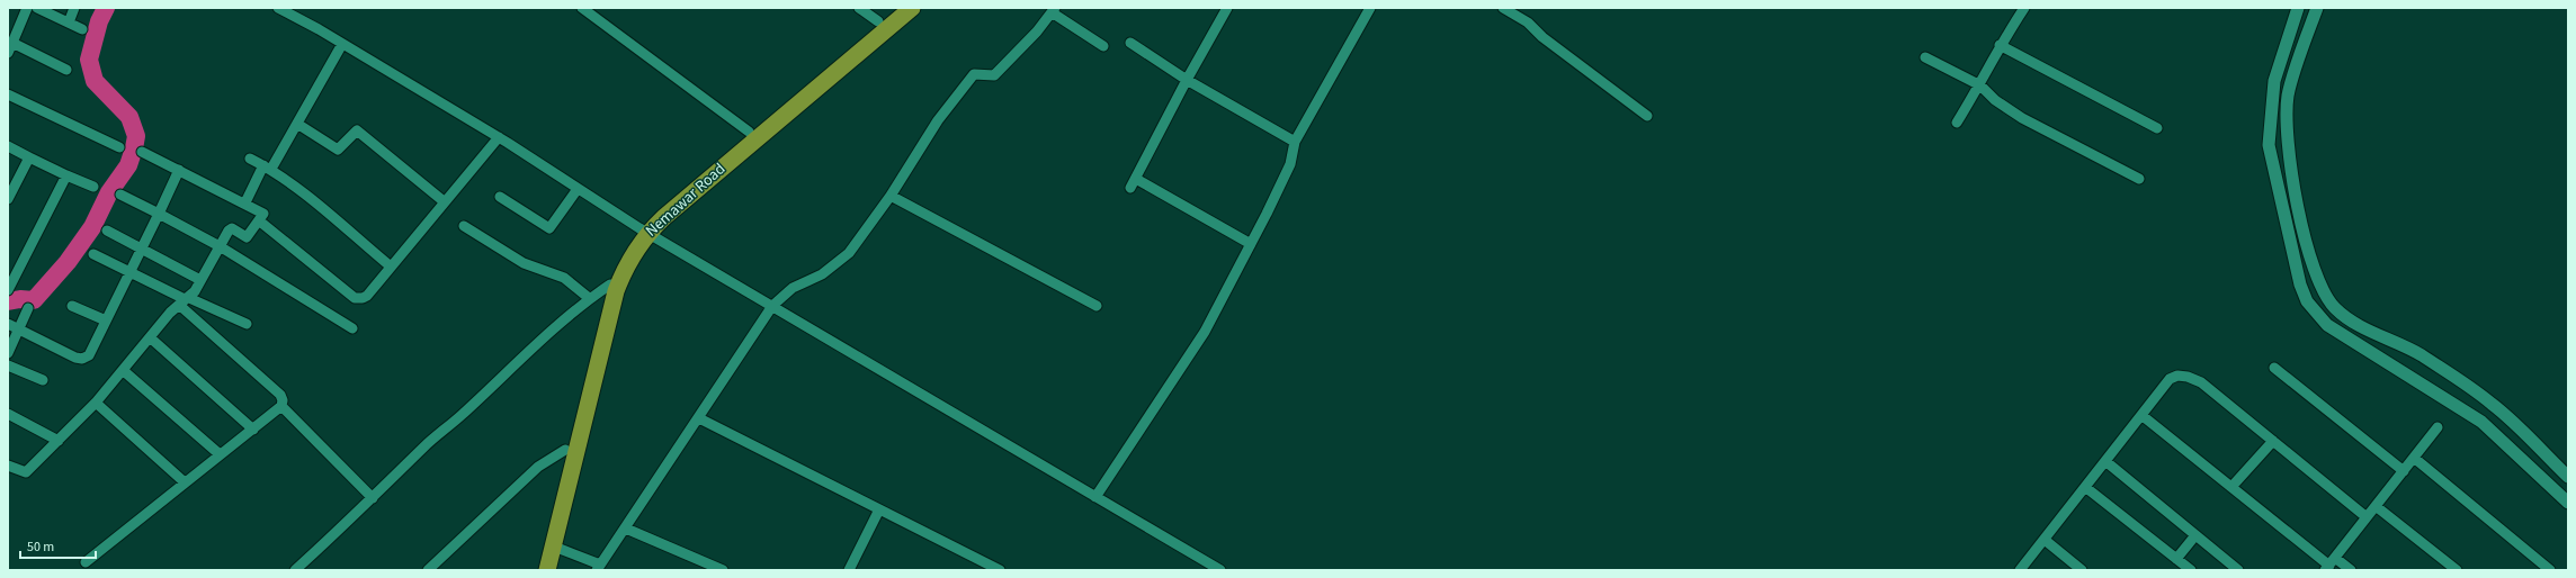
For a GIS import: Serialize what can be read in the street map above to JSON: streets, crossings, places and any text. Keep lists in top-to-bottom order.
{
  "streets": {
    "highway": ["Nemawar Road"]
  },
  "scale_bar": "50 m"
}
